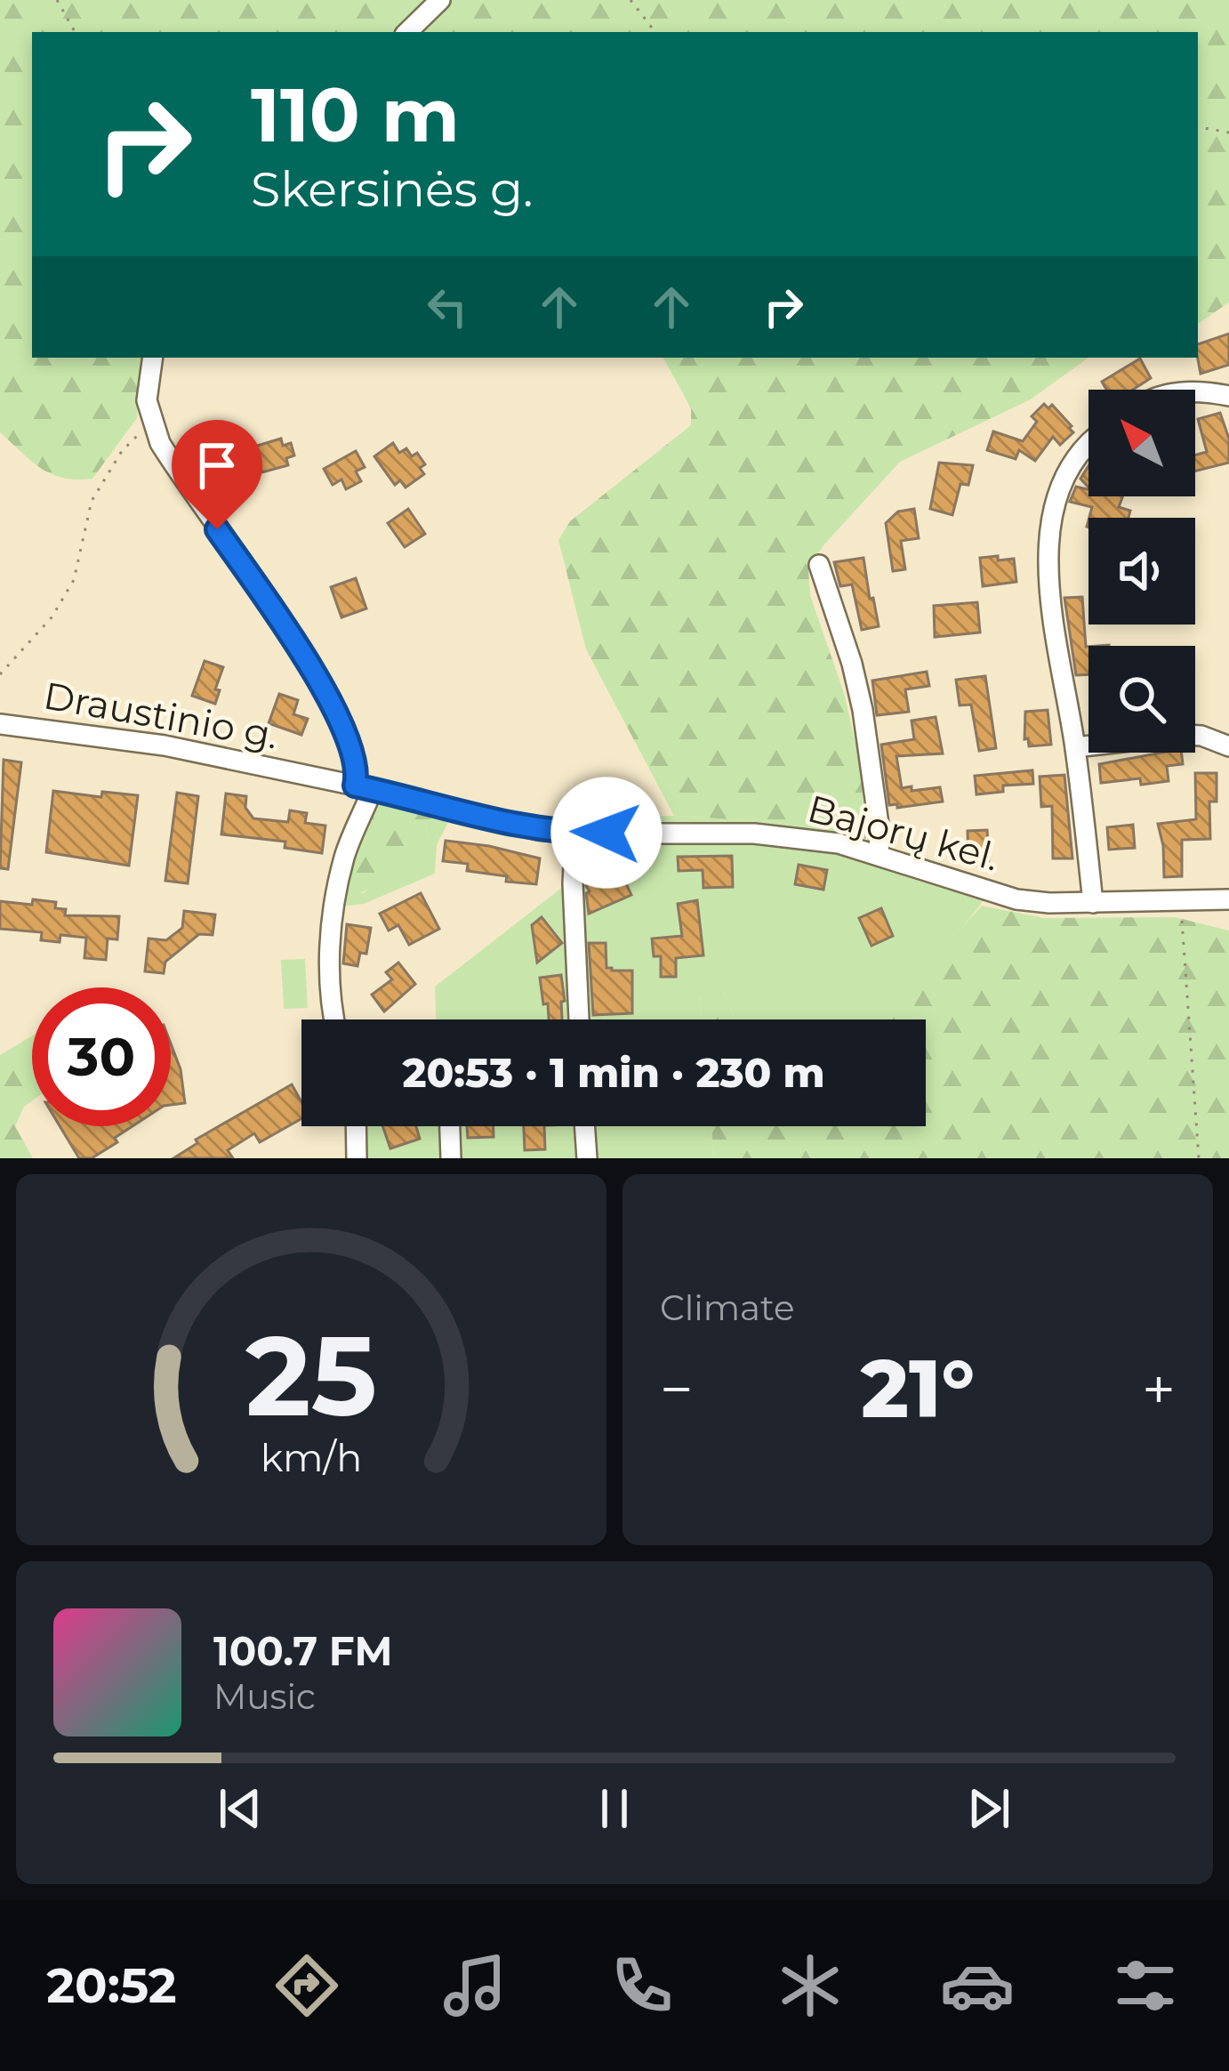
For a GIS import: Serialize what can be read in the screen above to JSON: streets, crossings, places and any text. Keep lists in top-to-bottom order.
{
  "streets": {
    "street": ["Draustinio g.", "Bajorų kel."]
  },
  "crossings": [
    ["Draustinio g.", "Bajorų kel."]
  ],
  "north": "top left",
  "page": {
    "turn": ["110 m", "Skersinės g."],
    "limit": "30",
    "trip": "20:53 · 1 min · 230 m",
    "tile": "Climate",
    "heat": ["−", "21°", "+"],
    "song": ["100.7 FM", "Music"],
    "tabs": "20:52",
    "gauge": ["25", "km/h"]
  }
}
